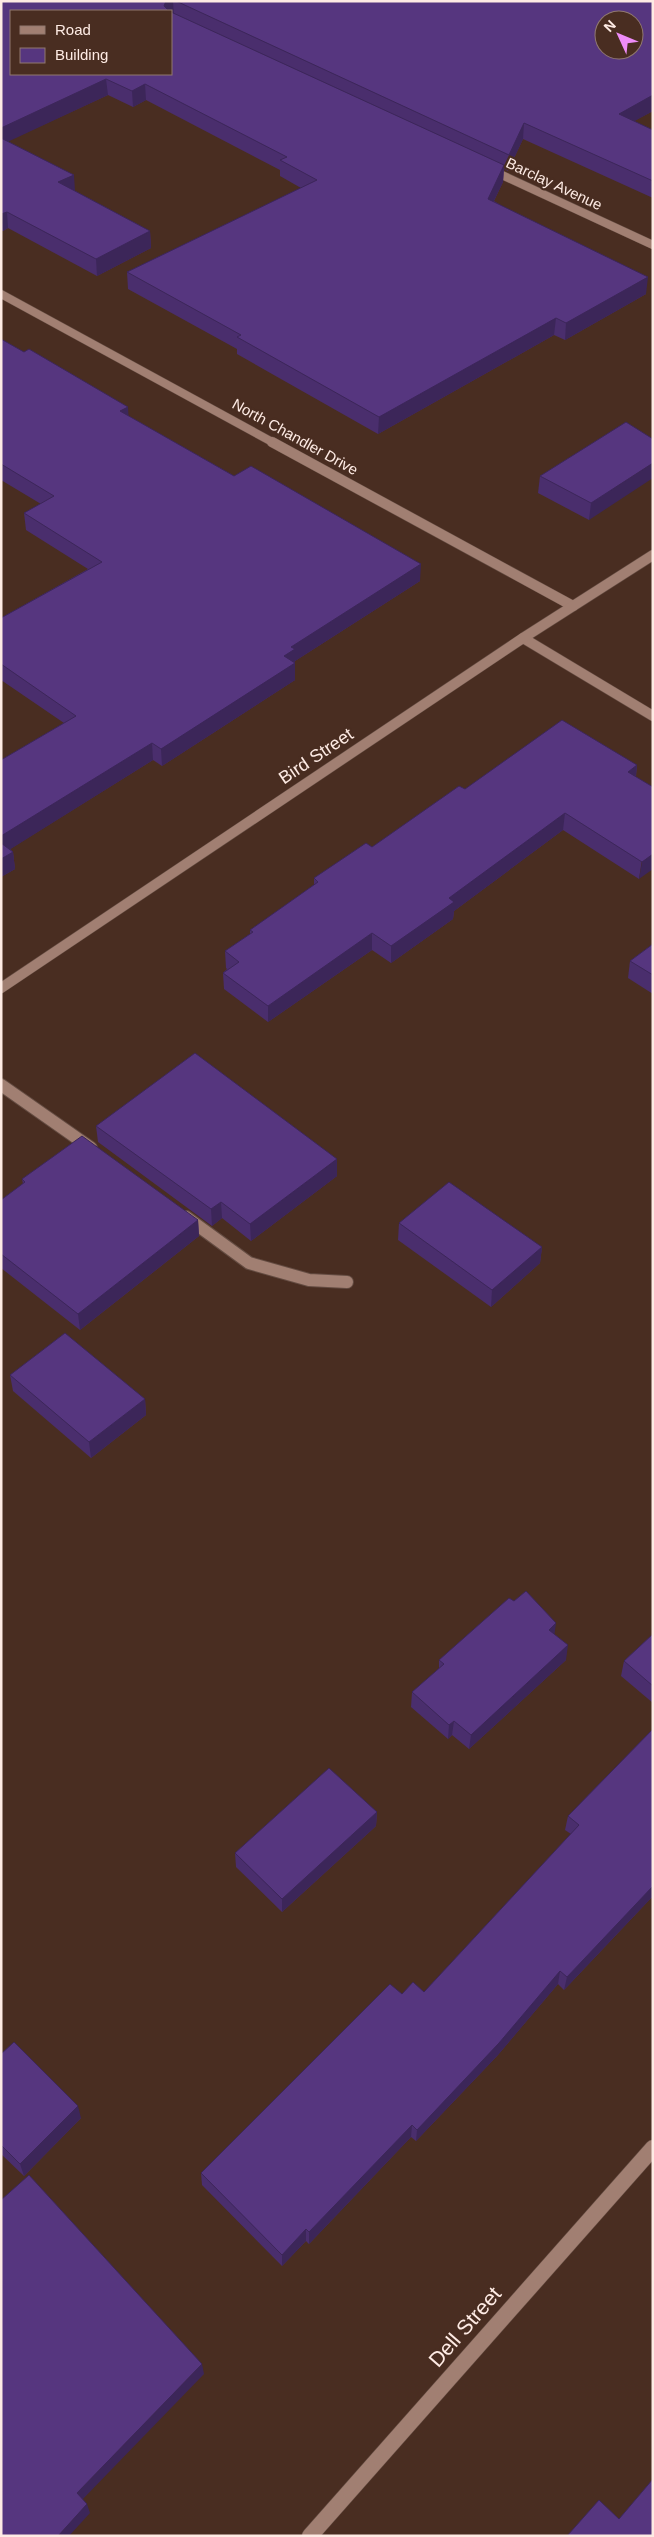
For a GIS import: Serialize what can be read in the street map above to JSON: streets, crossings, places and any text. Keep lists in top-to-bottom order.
{
  "streets": {
    "street": [
      "Barclay Avenue",
      "North Chandler Drive",
      "Bird Street",
      "Dell Street"
    ]
  },
  "crossings": [
    ["North Chandler Drive", "Bird Street"]
  ],
  "legend": ["Road", "Building"],
  "north": "top left"
}
